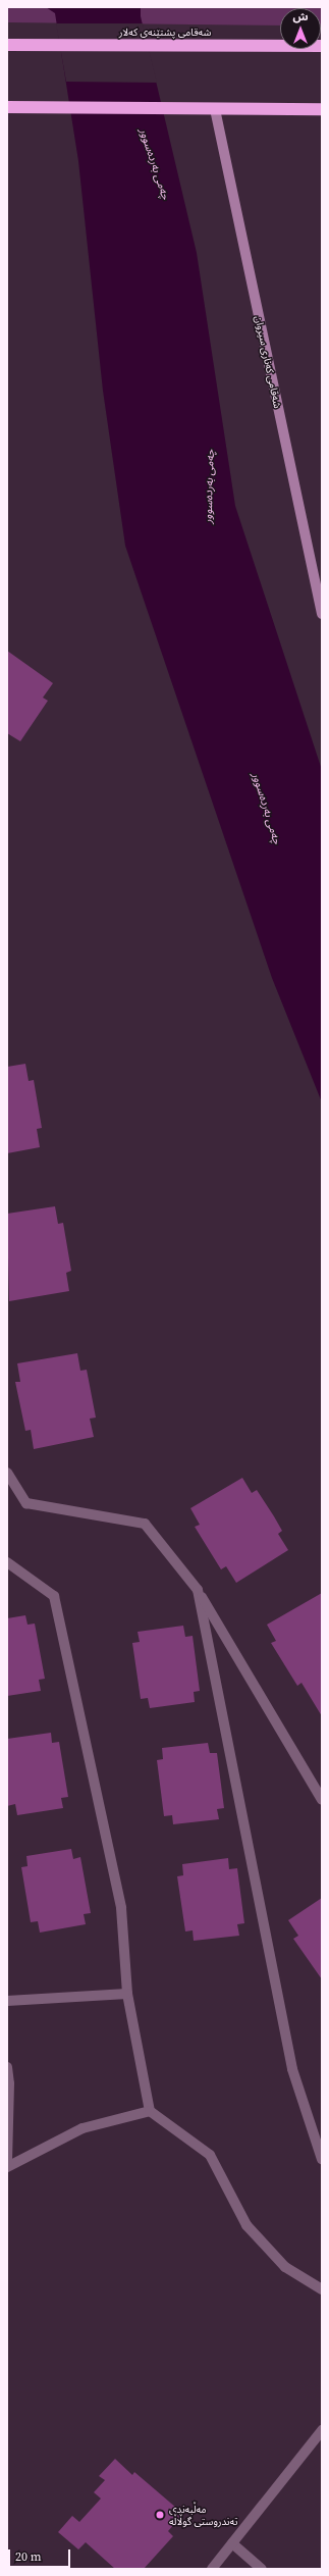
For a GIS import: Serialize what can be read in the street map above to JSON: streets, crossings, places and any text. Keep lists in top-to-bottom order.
{
  "streets": {
    "highway": ["شەقامی پشتێنەی کەلار"],
    "street": ["شەقامی کەناری سیروان"]
  },
  "water": ["چەمی بەردەسوور"],
  "places": ["مەڵبەندی تەندروستی گوڵاڵە"],
  "scale_bar": "20 m",
  "north": "top"
}
